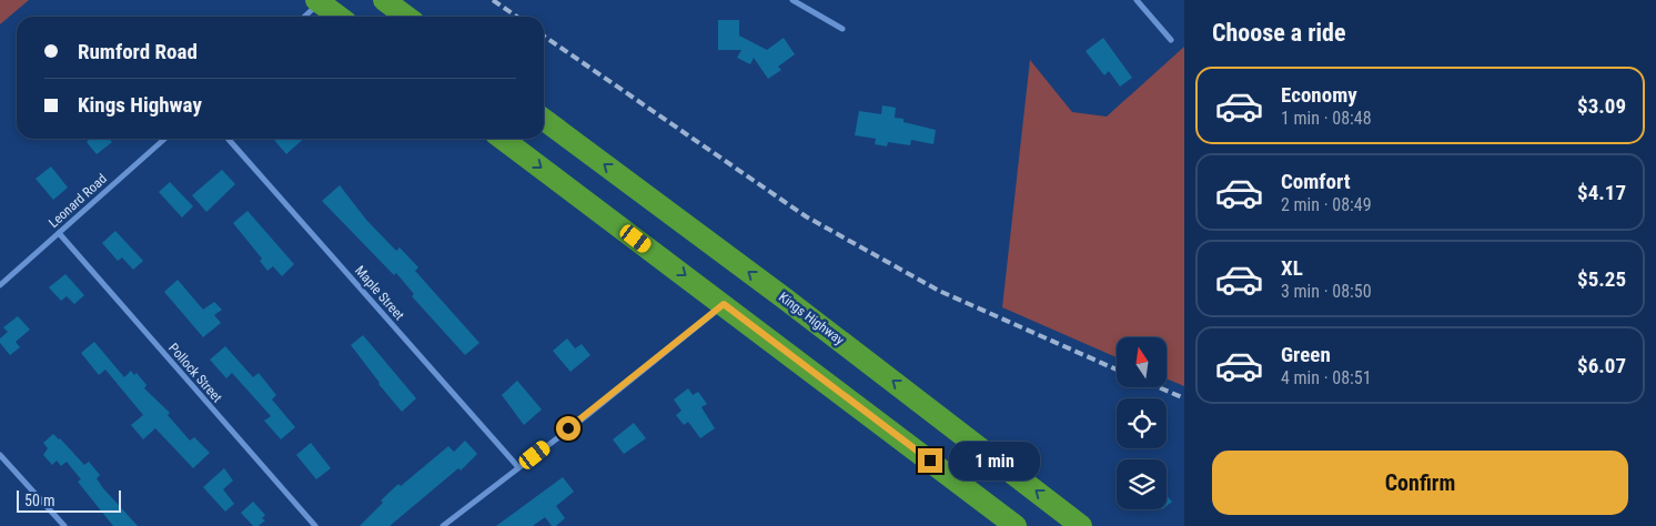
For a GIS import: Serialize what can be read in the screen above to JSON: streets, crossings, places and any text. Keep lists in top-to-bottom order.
{
  "streets": {
    "highway": ["Kings Highway"],
    "street": ["Leonard Road", "Maple Street", "Pollock Street"]
  },
  "crossings": [
    ["Leonard Road", "Pollock Street"]
  ],
  "scale_bar": "50 m",
  "north": "top",
  "page": {
    "heading": "Choose a ride",
    "banner": ["Rumford Road", "Kings Highway"],
    "list": [
      {
        "name": "Economy",
        "note": "1 min · 08:48",
        "value": "$3.09"
      },
      {
        "name": "Comfort",
        "note": "2 min · 08:49",
        "value": "$4.17"
      },
      {
        "name": "XL",
        "note": "3 min · 08:50",
        "value": "$5.25"
      },
      {
        "name": "Green",
        "note": "4 min · 08:51",
        "value": "$6.07"
      }
    ],
    "buttons": "Confirm",
    "bubble": "1 min",
    "scale": "50 m"
  }
}
